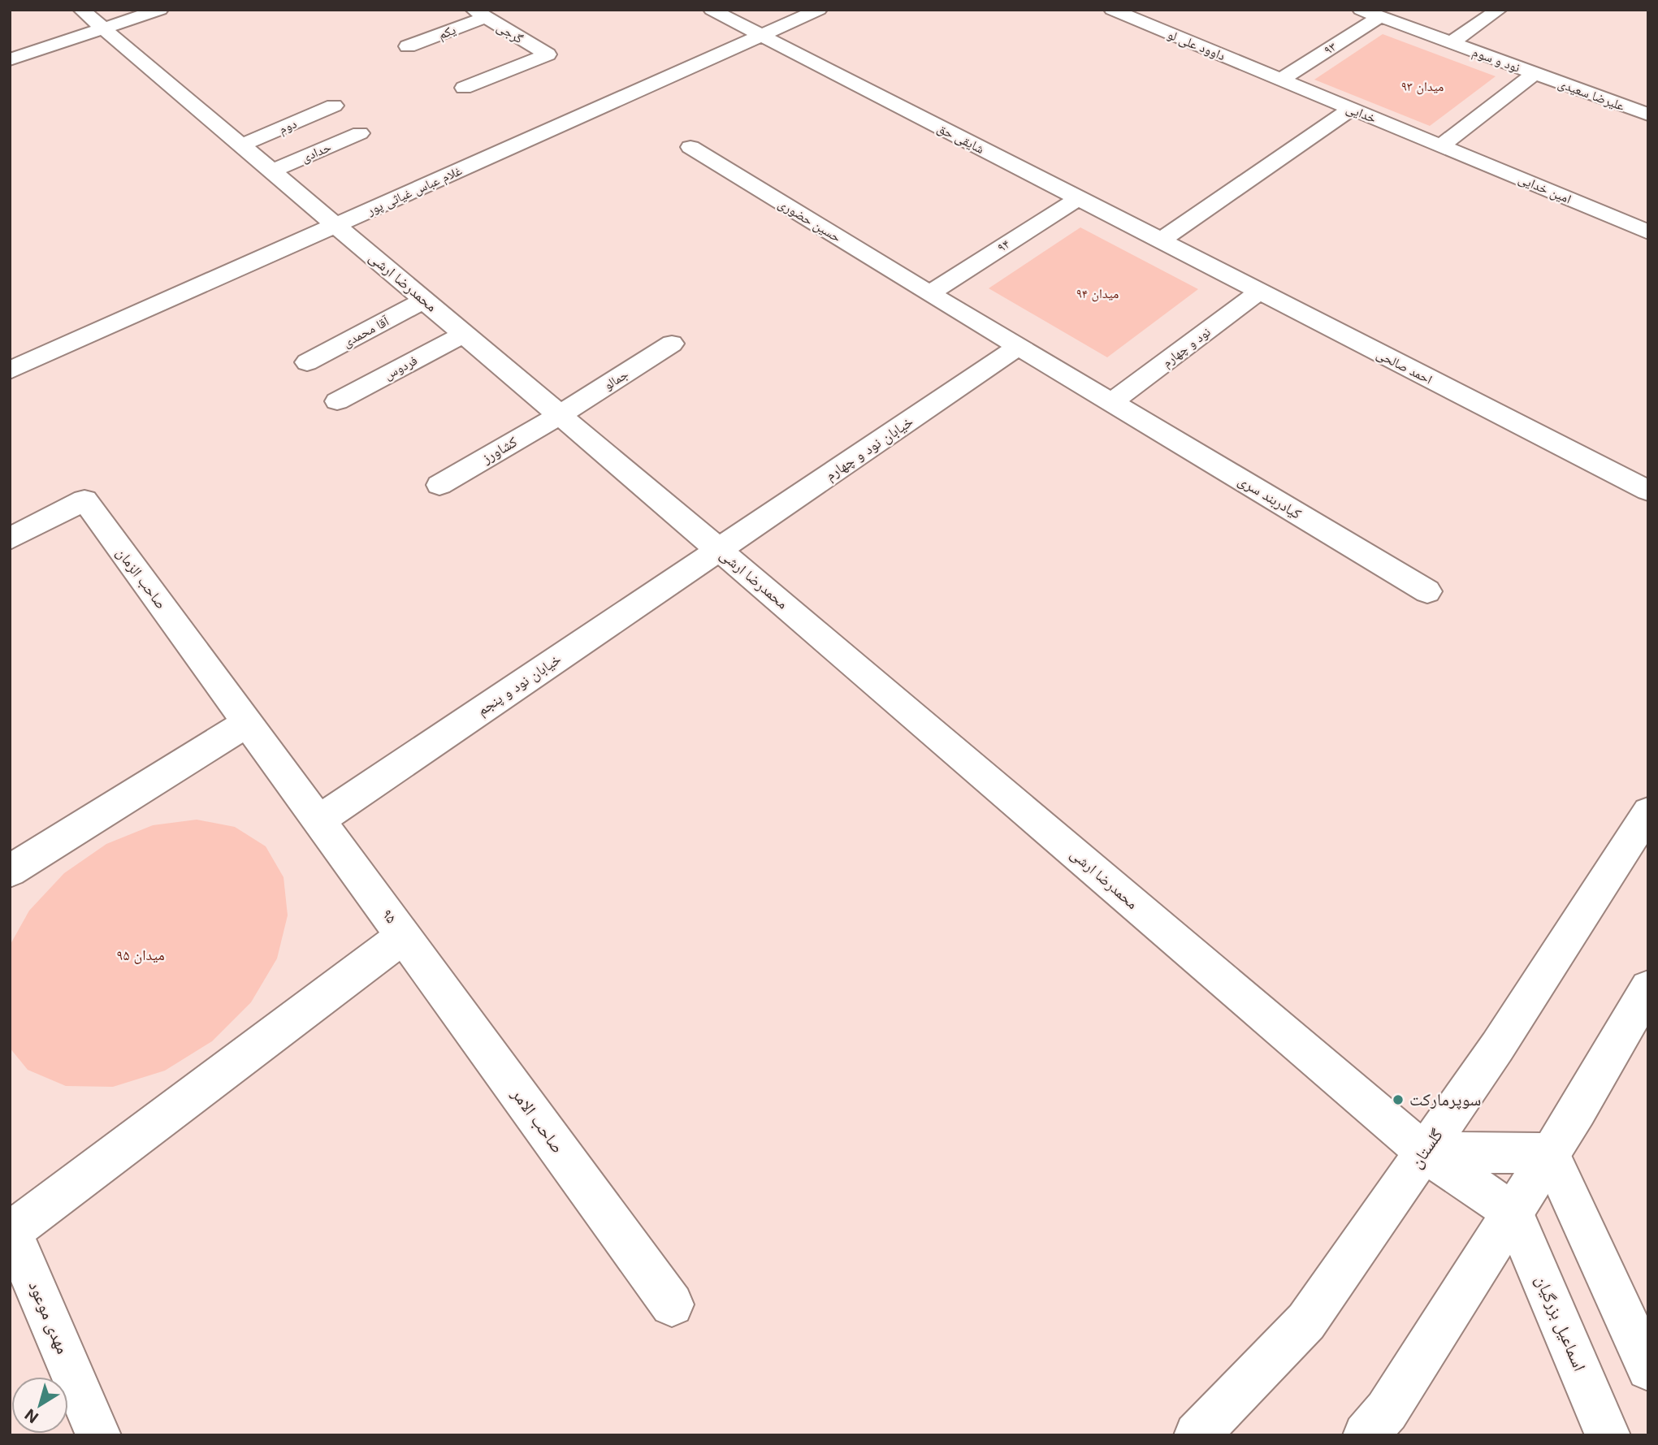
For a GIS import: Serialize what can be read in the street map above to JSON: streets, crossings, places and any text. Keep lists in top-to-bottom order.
{
  "streets": {
    "street": [
      "یکم",
      "گرجی",
      "داوود علی لو",
      "۹۳",
      "نود و سوم",
      "علیرضا سعیدی",
      "خدایی",
      "دوم",
      "شایقی حق",
      "حدادی",
      "امین خدایی",
      "غلام عباس غیاثی ‌پور",
      "حسین حضوری",
      "۹۴",
      "محمدرضا ارشی",
      "آقا محمدی",
      "نود و چهارم",
      "احمد صالحی",
      "فردوس",
      "جمالو",
      "خیابان نود و چهارم",
      "کشاورز",
      "کیادربند سری",
      "صاحب الزمان",
      "خیابان نود و پنجم",
      "۹۵",
      "صاحب الامر",
      "گلستان",
      "مهدی موعود",
      "اسماعیل بزرگیان"
    ]
  },
  "crossings": [
    ["یکم", "گرجی"],
    ["داوود علی لو", "۹۳"],
    ["داوود علی لو", "خدایی"],
    ["۹۳", "نود و سوم"],
    ["۹۳", "خدایی"],
    ["نود و سوم", "علیرضا سعیدی"],
    ["نود و سوم", "خدایی"],
    ["نود و سوم", "امین خدایی"],
    ["خدایی", "امین خدایی"],
    ["دوم", "محمدرضا ارشی"],
    ["شایقی حق", "غلام عباس غیاثی ‌پور"],
    ["شایقی حق", "۹۴"],
    ["شایقی حق", "احمد صالحی"],
    ["حدادی", "محمدرضا ارشی"],
    ["غلام عباس غیاثی ‌پور", "محمدرضا ارشی"],
    ["حسین حضوری", "۹۴"],
    ["حسین حضوری", "خیابان نود و چهارم"],
    ["حسین حضوری", "کیادربند سری"],
    ["محمدرضا ارشی", "آقا محمدی"],
    ["محمدرضا ارشی", "فردوس"],
    ["محمدرضا ارشی", "جمالو"],
    ["محمدرضا ارشی", "خیابان نود و چهارم"],
    ["محمدرضا ارشی", "کشاورز"],
    ["محمدرضا ارشی", "خیابان نود و پنجم"],
    ["محمدرضا ارشی", "گلستان"],
    ["محمدرضا ارشی", "اسماعیل بزرگیان"],
    ["نود و چهارم", "احمد صالحی"],
    ["نود و چهارم", "کیادربند سری"],
    ["جمالو", "کشاورز"],
    ["خیابان نود و چهارم", "کیادربند سری"],
    ["خیابان نود و چهارم", "خیابان نود و پنجم"],
    ["صاحب الزمان", "۹۵"],
    ["خیابان نود و پنجم", "۹۵"],
    ["۹۵", "صاحب الامر"],
    ["۹۵", "مهدی موعود"]
  ],
  "parks": ["میدان ۹۳", "میدان ۹۴", "میدان ۹۵"],
  "places": ["سوپرمارکت"],
  "north": "bottom left"
}
